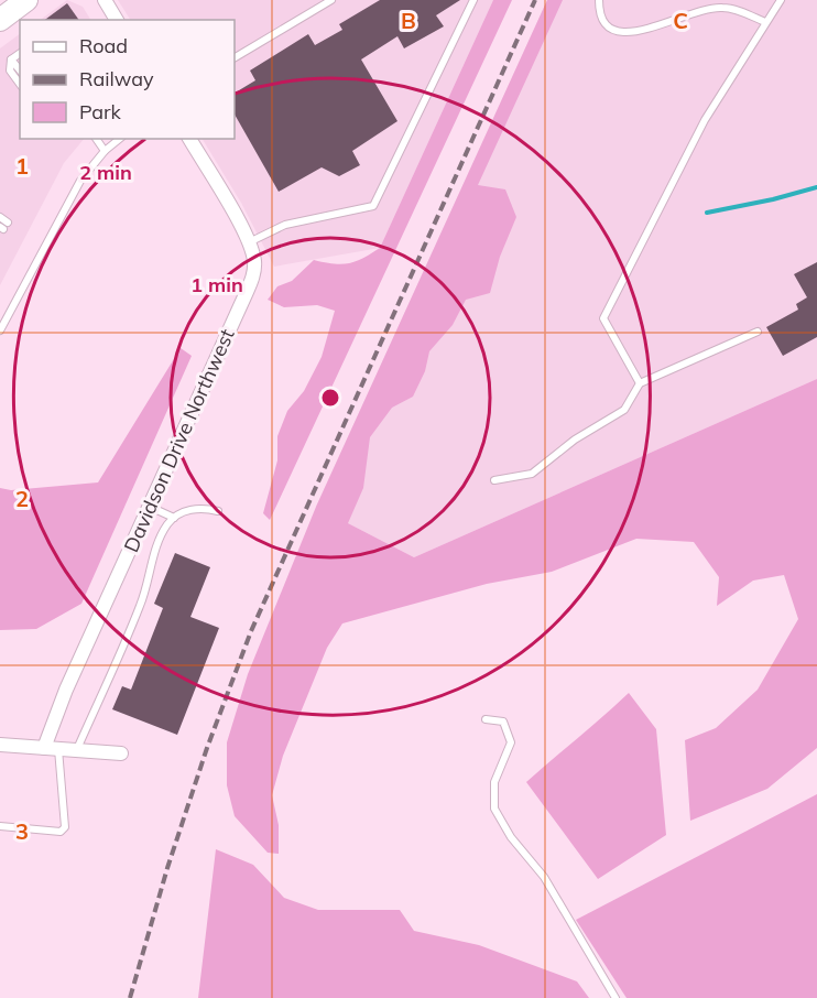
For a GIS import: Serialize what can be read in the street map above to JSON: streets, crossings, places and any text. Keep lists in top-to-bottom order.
{
  "streets": {
    "street": ["Davidson Drive Northwest"]
  },
  "legend": ["Road", "Railway", "Park"],
  "grid": {
    "columns": ["B", "C"],
    "rows": ["1", "2", "3"]
  },
  "rings": ["2 min", "1 min"]
}
